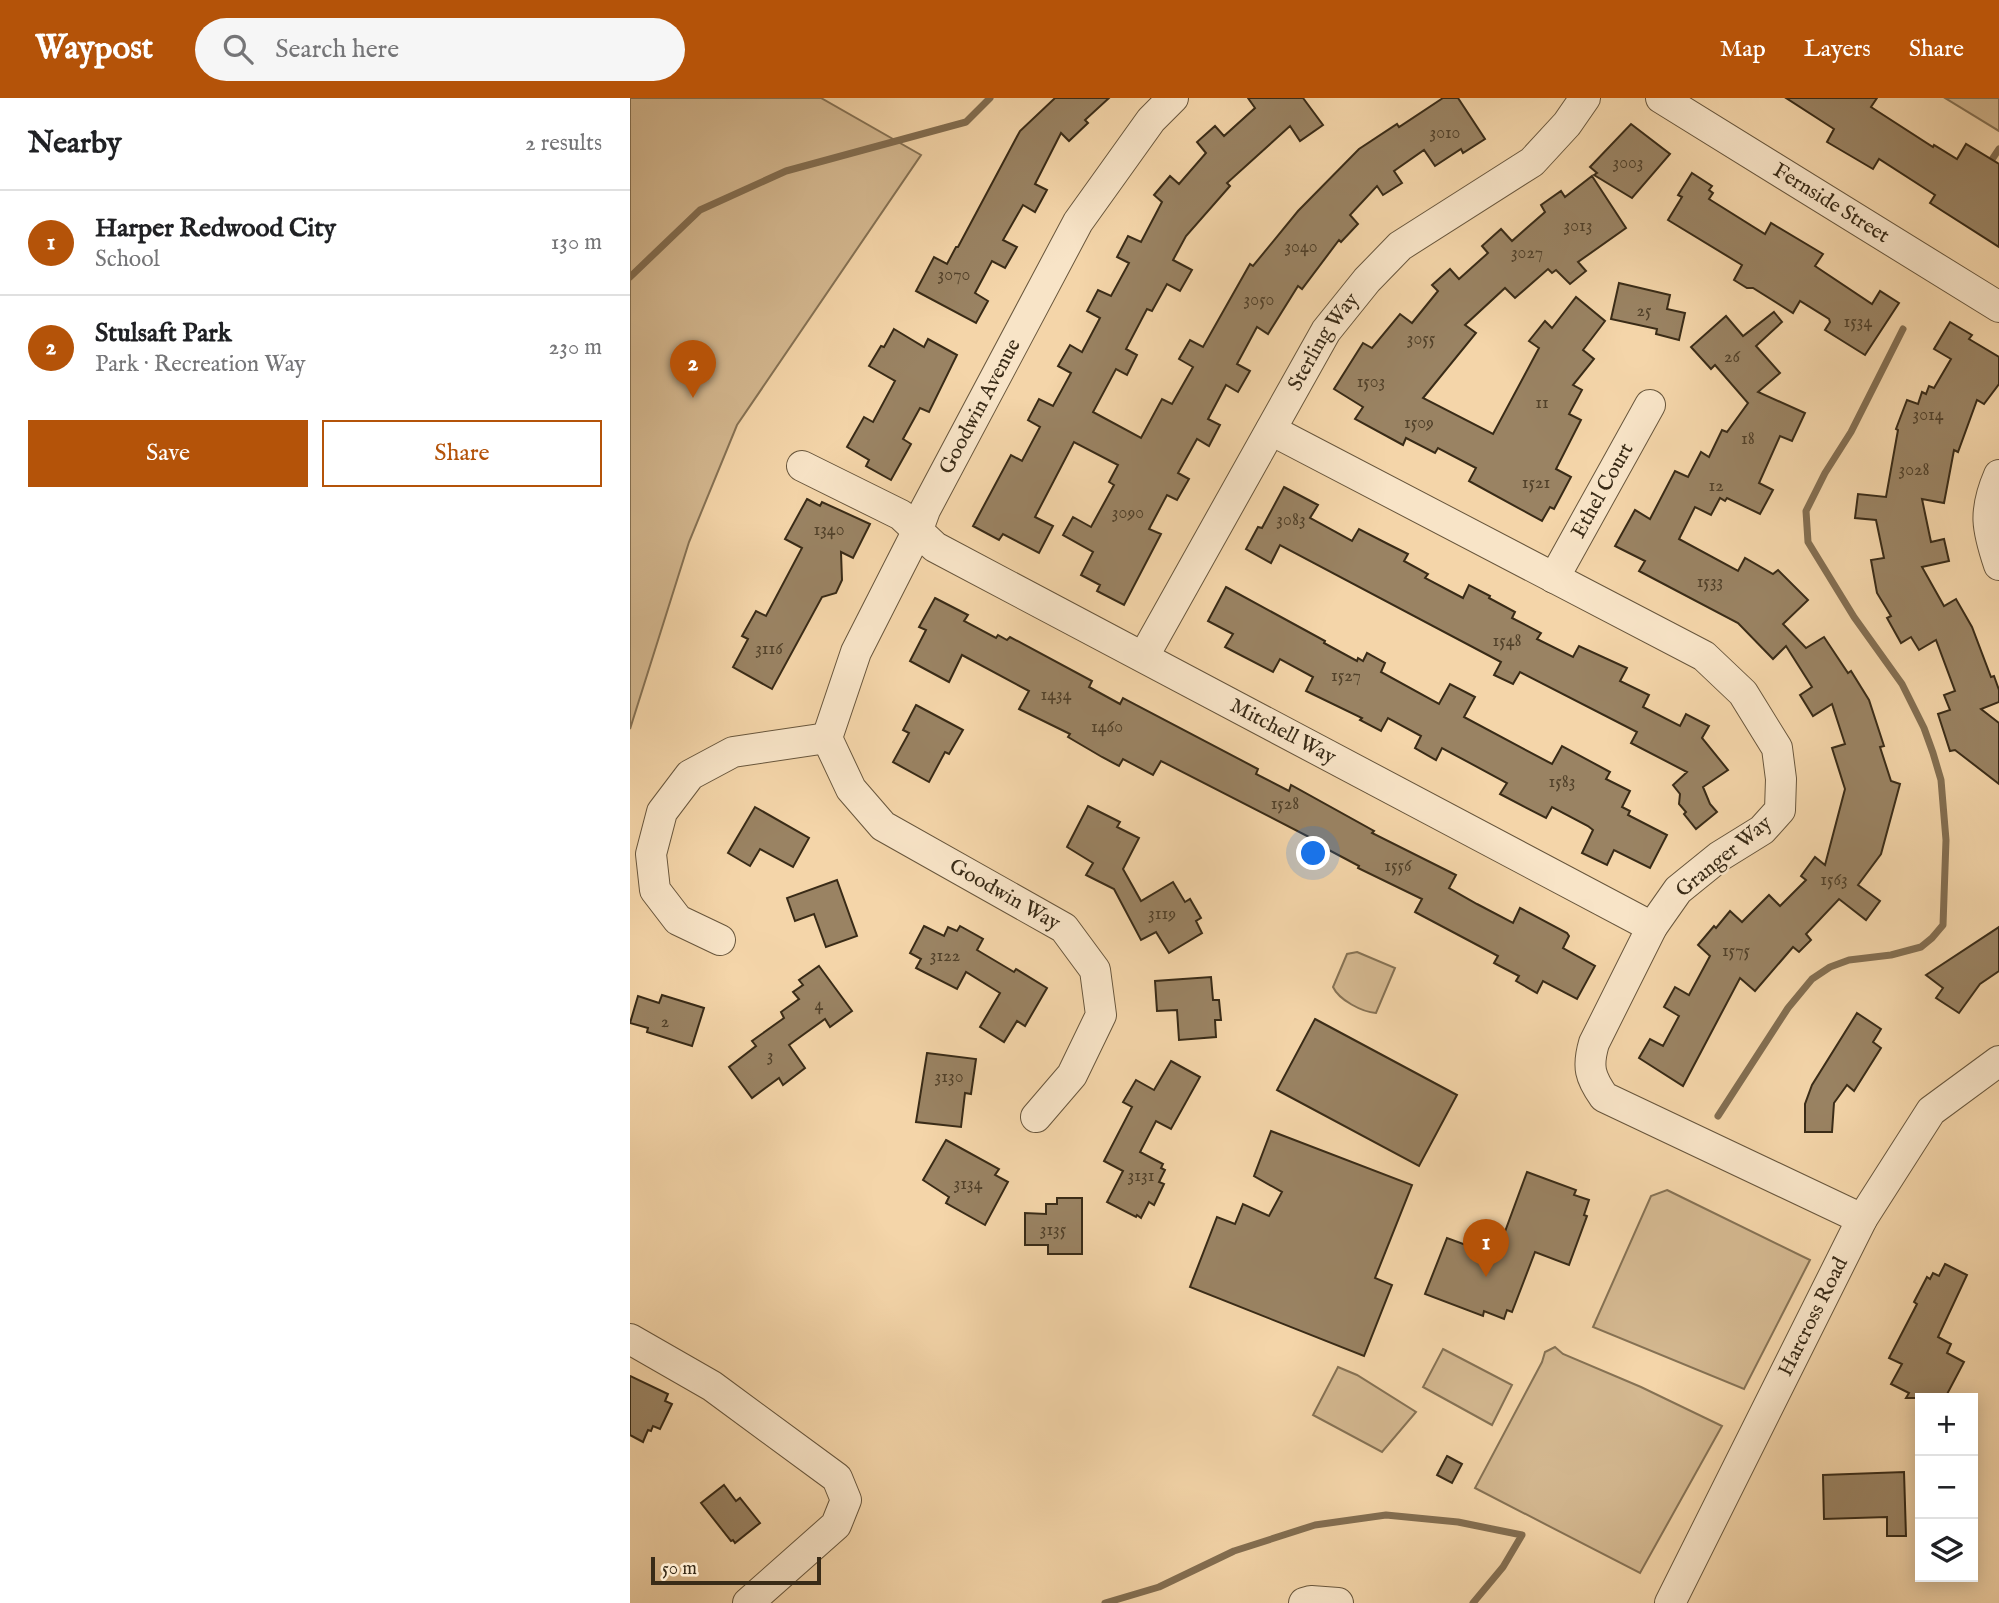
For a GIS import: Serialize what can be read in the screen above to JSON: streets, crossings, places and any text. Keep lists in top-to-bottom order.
{
  "streets": {
    "street": [
      "Fernside Street",
      "Sterling Way",
      "Goodwin Avenue",
      "Ethel Court",
      "Mitchell Way",
      "Granger Way",
      "Goodwin Way",
      "Harcross Road"
    ]
  },
  "crossings": [
    ["Sterling Way", "Mitchell Way"],
    ["Sterling Way", "Granger Way"],
    ["Goodwin Avenue", "Mitchell Way"],
    ["Goodwin Avenue", "Goodwin Way"],
    ["Ethel Court", "Granger Way"],
    ["Mitchell Way", "Granger Way"],
    ["Granger Way", "Harcross Road"]
  ],
  "house_numbers": [
    "3010",
    "3003",
    "3013",
    "3040",
    "3027",
    "3070",
    "3050",
    "25",
    "1534",
    "3055",
    "26",
    "1503",
    "11",
    "3014",
    "1509",
    "18",
    "3028",
    "1521",
    "12",
    "3090",
    "3083",
    "1340",
    "1533",
    "1548",
    "3116",
    "1527",
    "1434",
    "1460",
    "1583",
    "1528",
    "1556",
    "1563",
    "3119",
    "1575",
    "3122",
    "4",
    "2",
    "3",
    "3130",
    "3131",
    "3134",
    "3135"
  ],
  "scale_bar": "50 m",
  "page": {
    "header": "Waypost",
    "search": "Search here",
    "nav": ["Map", "Layers", "Share"],
    "heading": ["Nearby", "2 results"],
    "list": [
      {
        "mark": "1",
        "name": "Harper Redwood City",
        "note": "School",
        "value": "130 m"
      },
      {
        "mark": "2",
        "name": "Stulsaft Park",
        "note": "Park · Recreation Way",
        "value": "230 m"
      }
    ],
    "pins": ["2", "1"],
    "buttons": ["Save", "Share"],
    "map_buttons": ["+", "−"],
    "scale": "50 m"
  }
}
